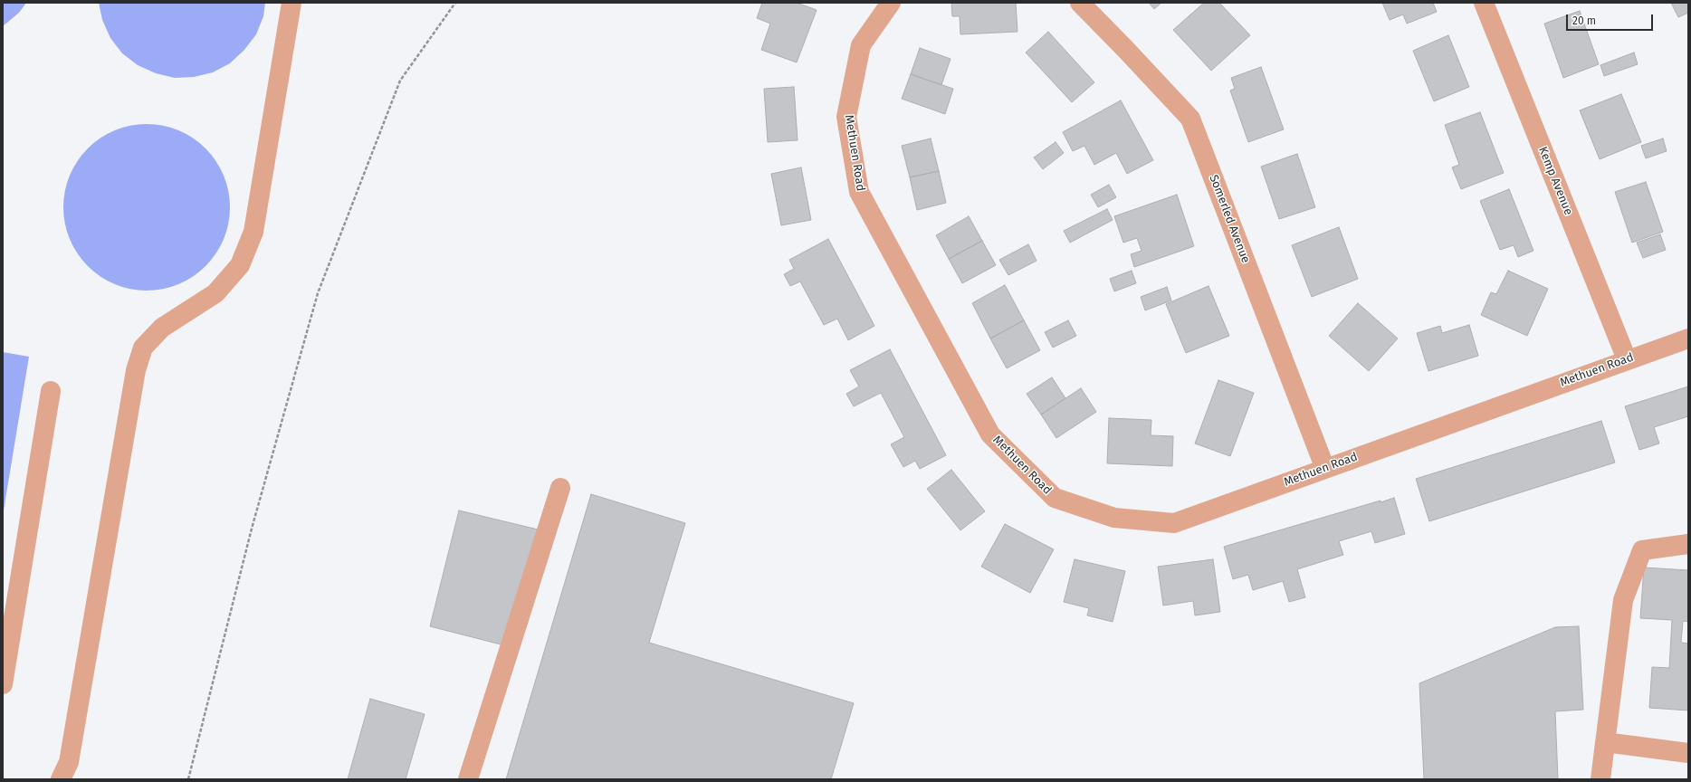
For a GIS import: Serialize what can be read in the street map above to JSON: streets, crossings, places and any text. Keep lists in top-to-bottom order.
{
  "streets": {
    "street": ["Methuen Road", "Kemp Avenue", "Somerled Avenue"]
  },
  "crossings": [
    ["Methuen Road", "Kemp Avenue"],
    ["Methuen Road", "Somerled Avenue"]
  ],
  "scale_bar": "20 m"
}
